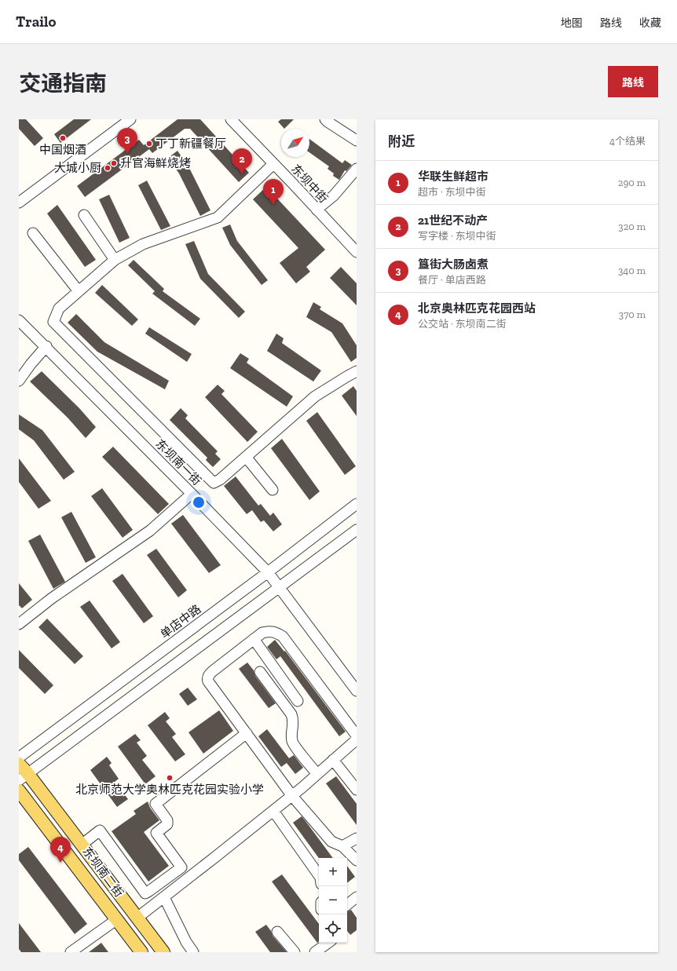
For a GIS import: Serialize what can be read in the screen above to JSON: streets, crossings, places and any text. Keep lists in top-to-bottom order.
{
  "streets": {
    "main road": ["东坝南二街"],
    "street": ["东坝中街", "东坝南一街", "单店中路"]
  },
  "crossings": [
    ["东坝南一街", "单店中路"]
  ],
  "places": [
    "中国烟酒",
    "丁丁新疆餐厅",
    "升官海鲜烧烤",
    "大城小厨",
    "北京师范大学奥林匹克花园实验小学"
  ],
  "north": "top right",
  "page": {
    "header": "Trailo",
    "nav": ["地图", "路线", "收藏"],
    "title": "交通指南",
    "buttons": "路线",
    "heading": ["附近", "4个结果"],
    "pins": [
      "3",
      "2",
      "1",
      "4"
    ],
    "list": [
      {
        "mark": "1",
        "name": "华联生鲜超市",
        "note": "超市 · 东坝中街",
        "value": "290 m"
      },
      {
        "mark": "2",
        "name": "21世纪不动产",
        "note": "写字楼 · 东坝中街",
        "value": "320 m"
      },
      {
        "mark": "3",
        "name": "簋街大肠卤煮",
        "note": "餐厅 · 单店西路",
        "value": "340 m"
      },
      {
        "mark": "4",
        "name": "北京奥林匹克花园西站",
        "note": "公交站 · 东坝南二街",
        "value": "370 m"
      }
    ],
    "map_buttons": ["+", "−"]
  }
}
